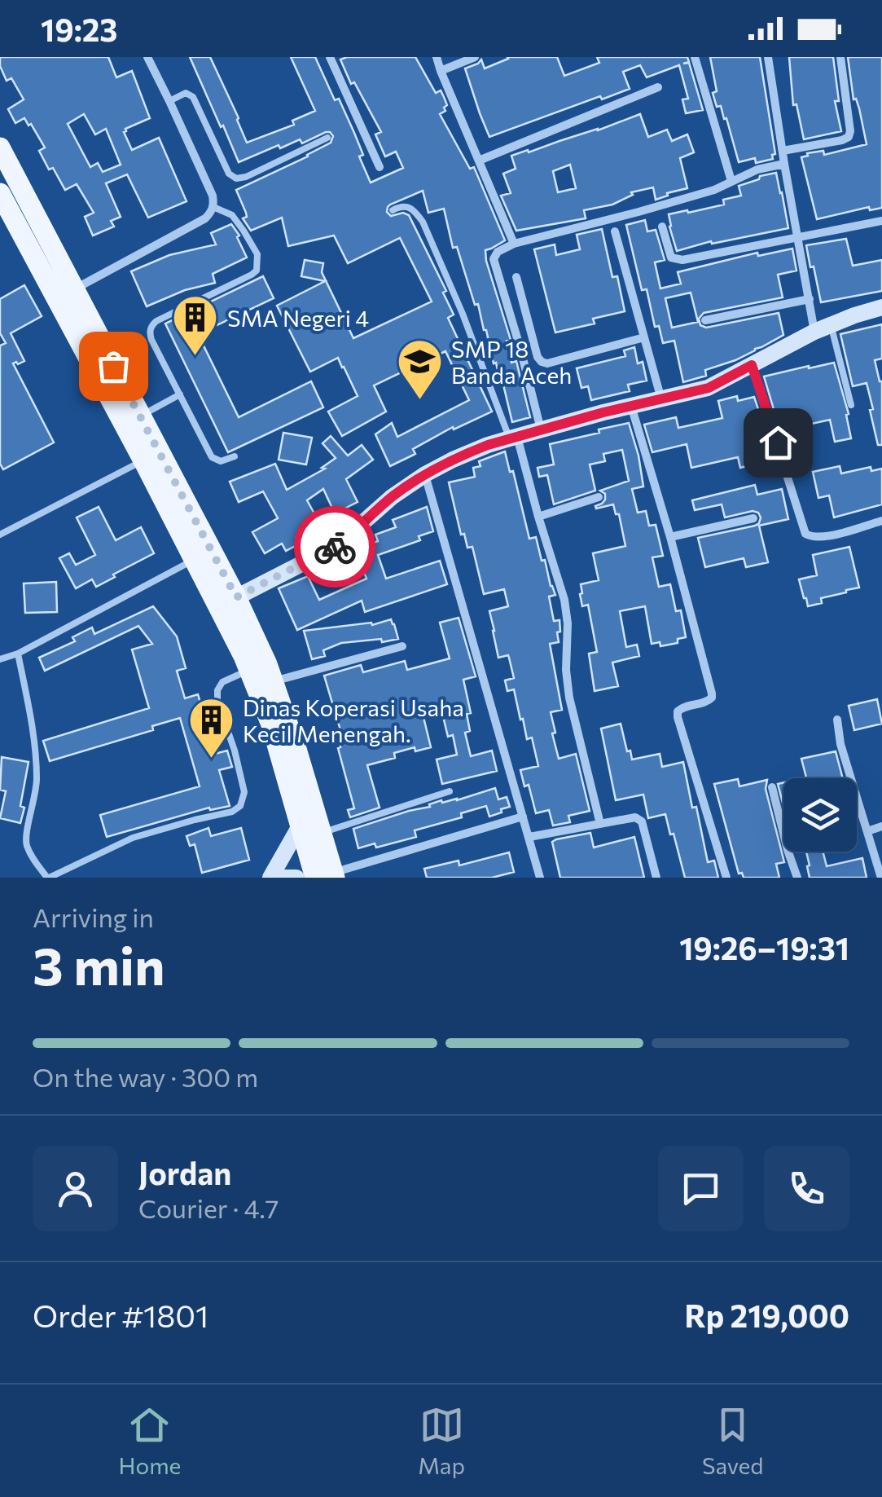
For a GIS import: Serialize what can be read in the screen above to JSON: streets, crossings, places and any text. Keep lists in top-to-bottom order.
{
  "places": {
    "building": ["SMA Negeri 4", "Dinas Koperasi Usaha Kecil Menengah."],
    "school or university": ["SMP 18 Banda Aceh"]
  },
  "page": {
    "status": "19:23",
    "heading": ["3 min", "Arriving in", "19:26–19:31"],
    "panel": [
      "Jordan",
      "Courier · 4.7",
      "Order #1801",
      "Rp 219,000"
    ],
    "bar": "On the way · 300 m",
    "tabs": ["Home", "Map", "Saved"]
  }
}
